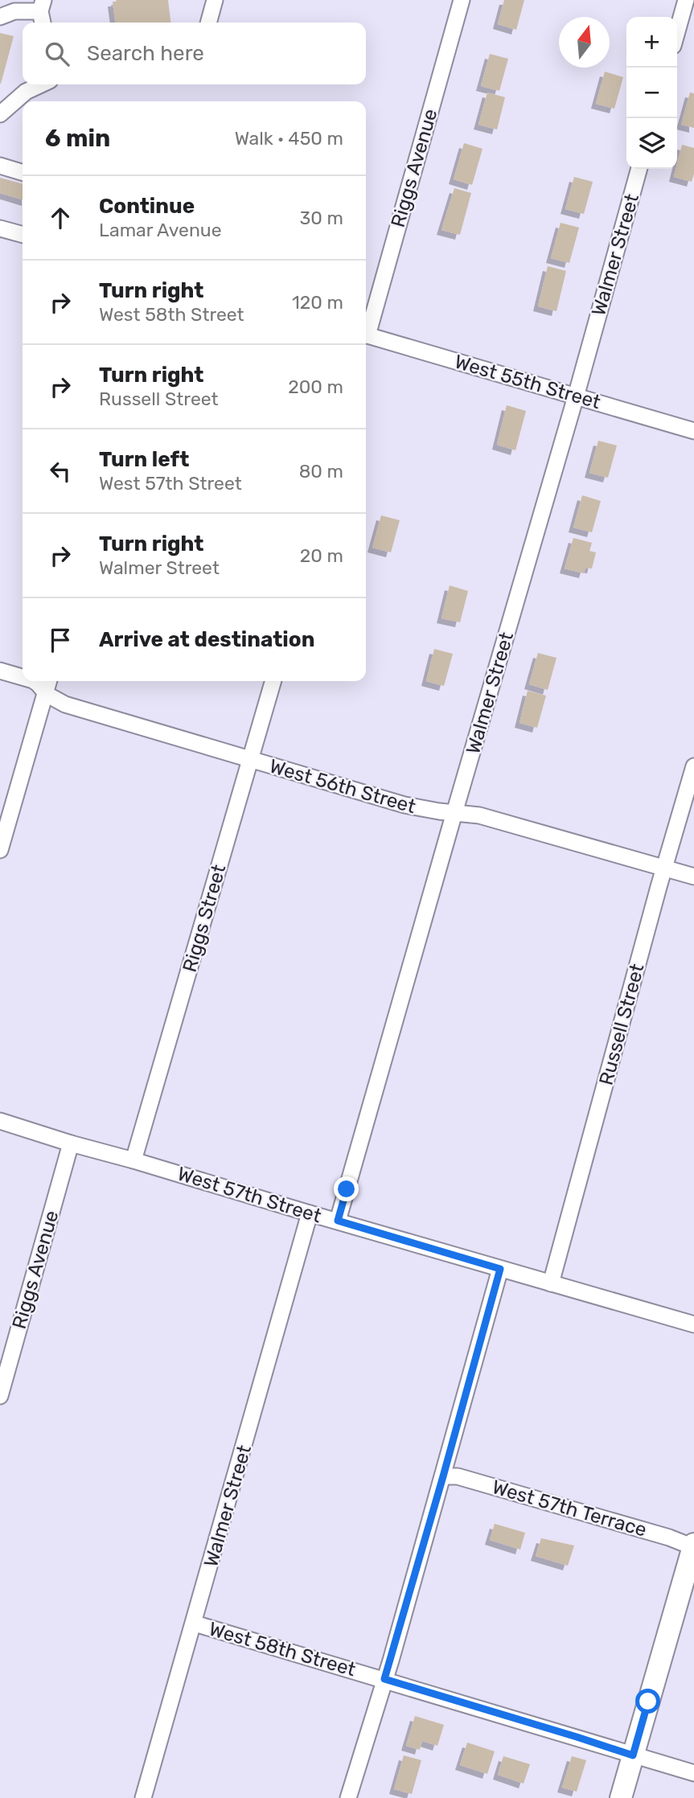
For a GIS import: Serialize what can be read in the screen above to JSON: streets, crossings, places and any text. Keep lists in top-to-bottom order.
{
  "streets": {
    "street": [
      "Riggs Avenue",
      "Walmer Street",
      "West 55th Street",
      "West 56th Street",
      "Riggs Street",
      "Russell Street",
      "West 57th Street",
      "West 57th Terrace",
      "West 58th Street"
    ]
  },
  "crossings": [
    ["Riggs Avenue", "West 57th Street"],
    ["Walmer Street", "West 55th Street"],
    ["Walmer Street", "West 56th Street"],
    ["Walmer Street", "West 57th Street"],
    ["Walmer Street", "West 58th Street"],
    ["West 56th Street", "Riggs Street"],
    ["West 56th Street", "Russell Street"],
    ["Riggs Street", "West 57th Street"],
    ["Russell Street", "West 57th Street"]
  ],
  "north": "top",
  "page": {
    "map_buttons": ["+", "−"],
    "search": "Search here",
    "heading": ["6 min", "Walk · 450 m"],
    "list": [
      ["Continue", "Lamar Avenue", "30 m"],
      ["Turn right", "West 58th Street", "120 m"],
      ["Turn right", "Russell Street", "200 m"],
      ["Turn left", "West 57th Street", "80 m"],
      ["Turn right", "Walmer Street", "20 m"],
      "Arrive at destination"
    ]
  }
}
